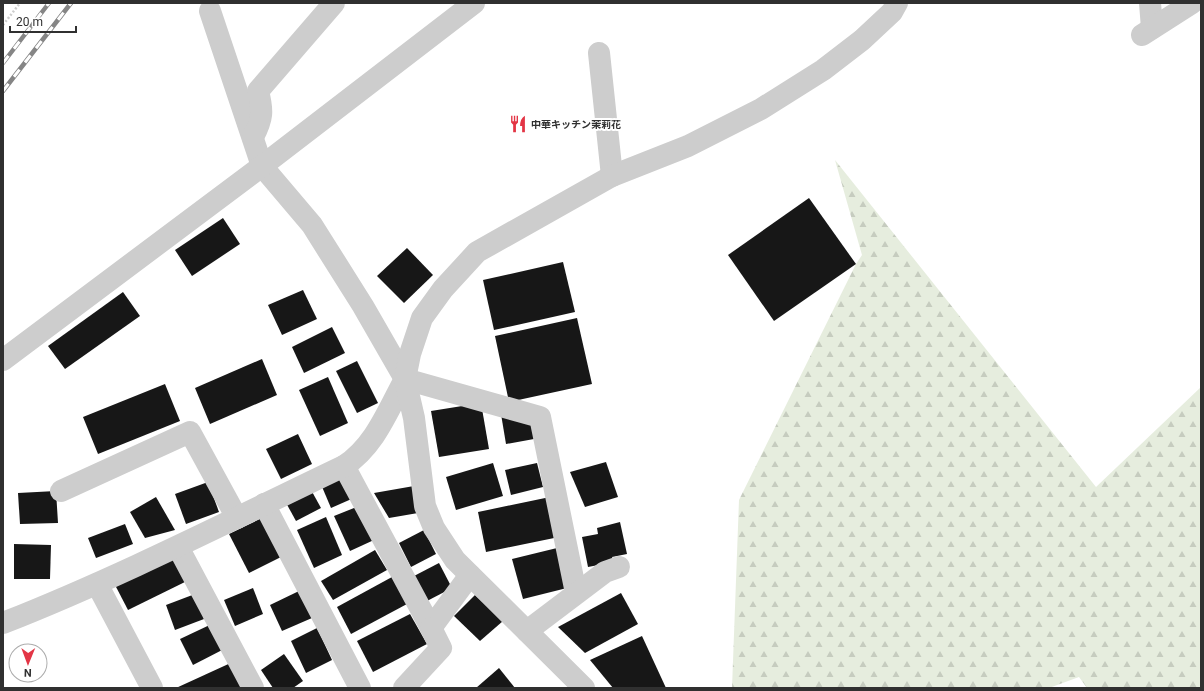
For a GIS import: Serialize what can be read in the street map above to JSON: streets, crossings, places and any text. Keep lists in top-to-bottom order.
{
  "places": {
    "restaurant": ["中華キッチン茉莉花"]
  },
  "scale_bar": "20 m",
  "north": "bottom"
}
